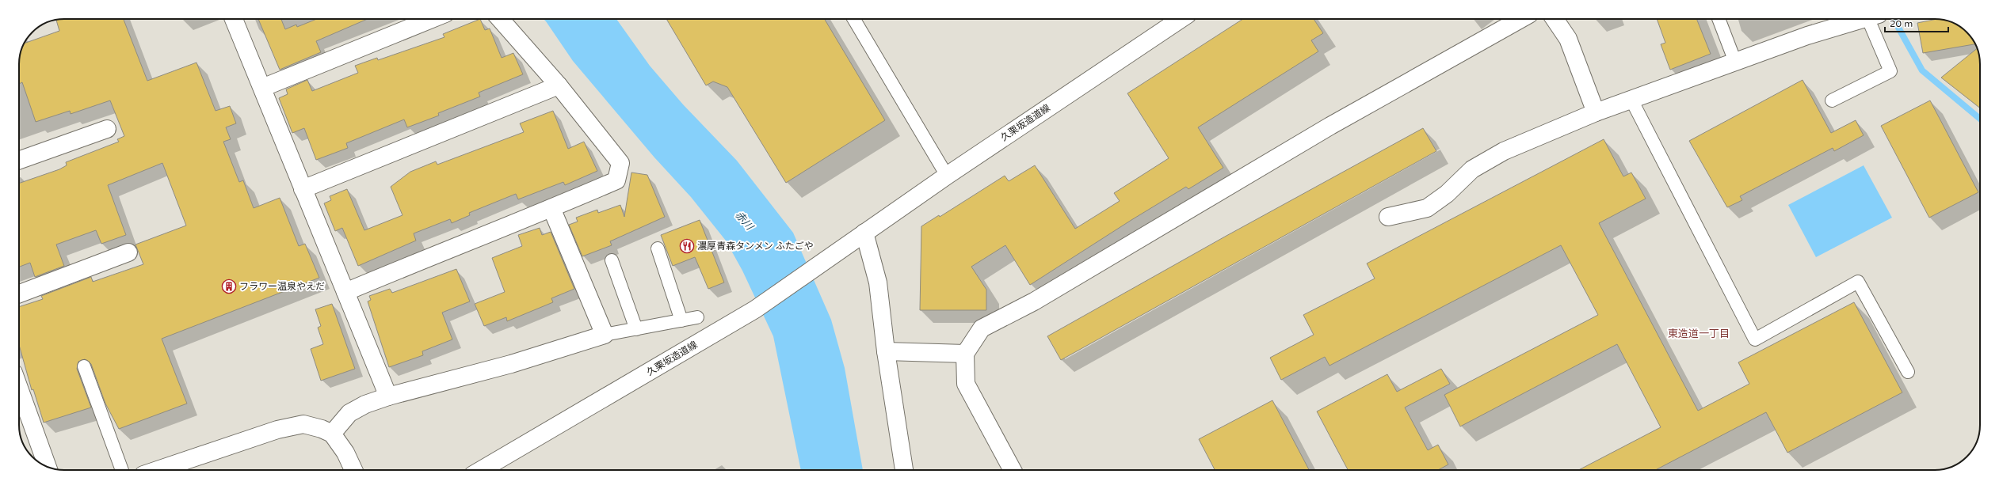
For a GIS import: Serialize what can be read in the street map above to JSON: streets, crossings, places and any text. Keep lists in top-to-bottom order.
{
  "streets": {
    "street": ["久栗坂造道線"]
  },
  "districts": ["東造道一丁目"],
  "water": ["赤川"],
  "places": {
    "restaurant": ["濃厚青森タンメン ふたごや"],
    "building": ["フラワー温泉やえだ"]
  },
  "scale_bar": "20 m"
}
